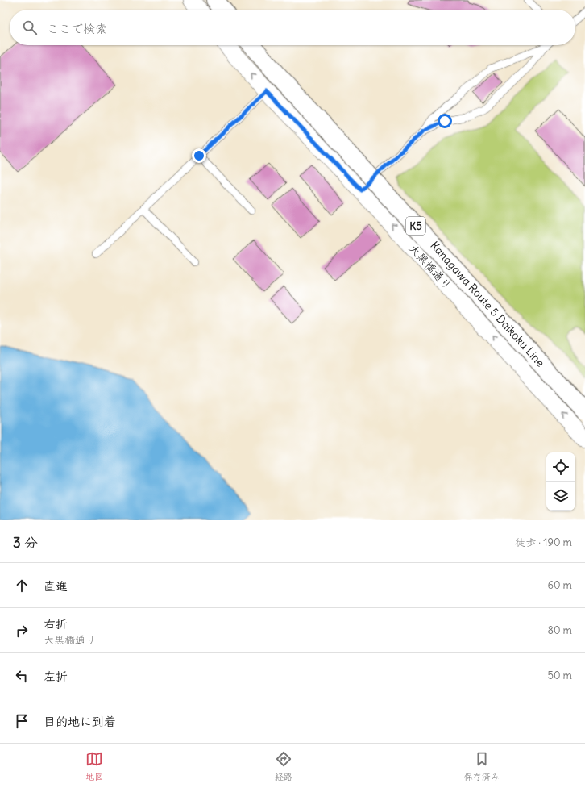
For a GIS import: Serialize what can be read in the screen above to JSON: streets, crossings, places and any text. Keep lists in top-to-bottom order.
{
  "streets": {
    "highway": ["K5", "Kanagawa Route 5 Daikoku Line"],
    "street": ["大黒橋通り"]
  },
  "page": {
    "search": "ここで検索",
    "heading": ["3 分", "徒歩 · 190 m"],
    "list": [
      ["直進", "60 m"],
      ["右折", "大黒橋通り", "80 m"],
      ["左折", "50 m"],
      "目的地に到着"
    ],
    "nav": ["地図", "経路", "保存済み"]
  }
}
